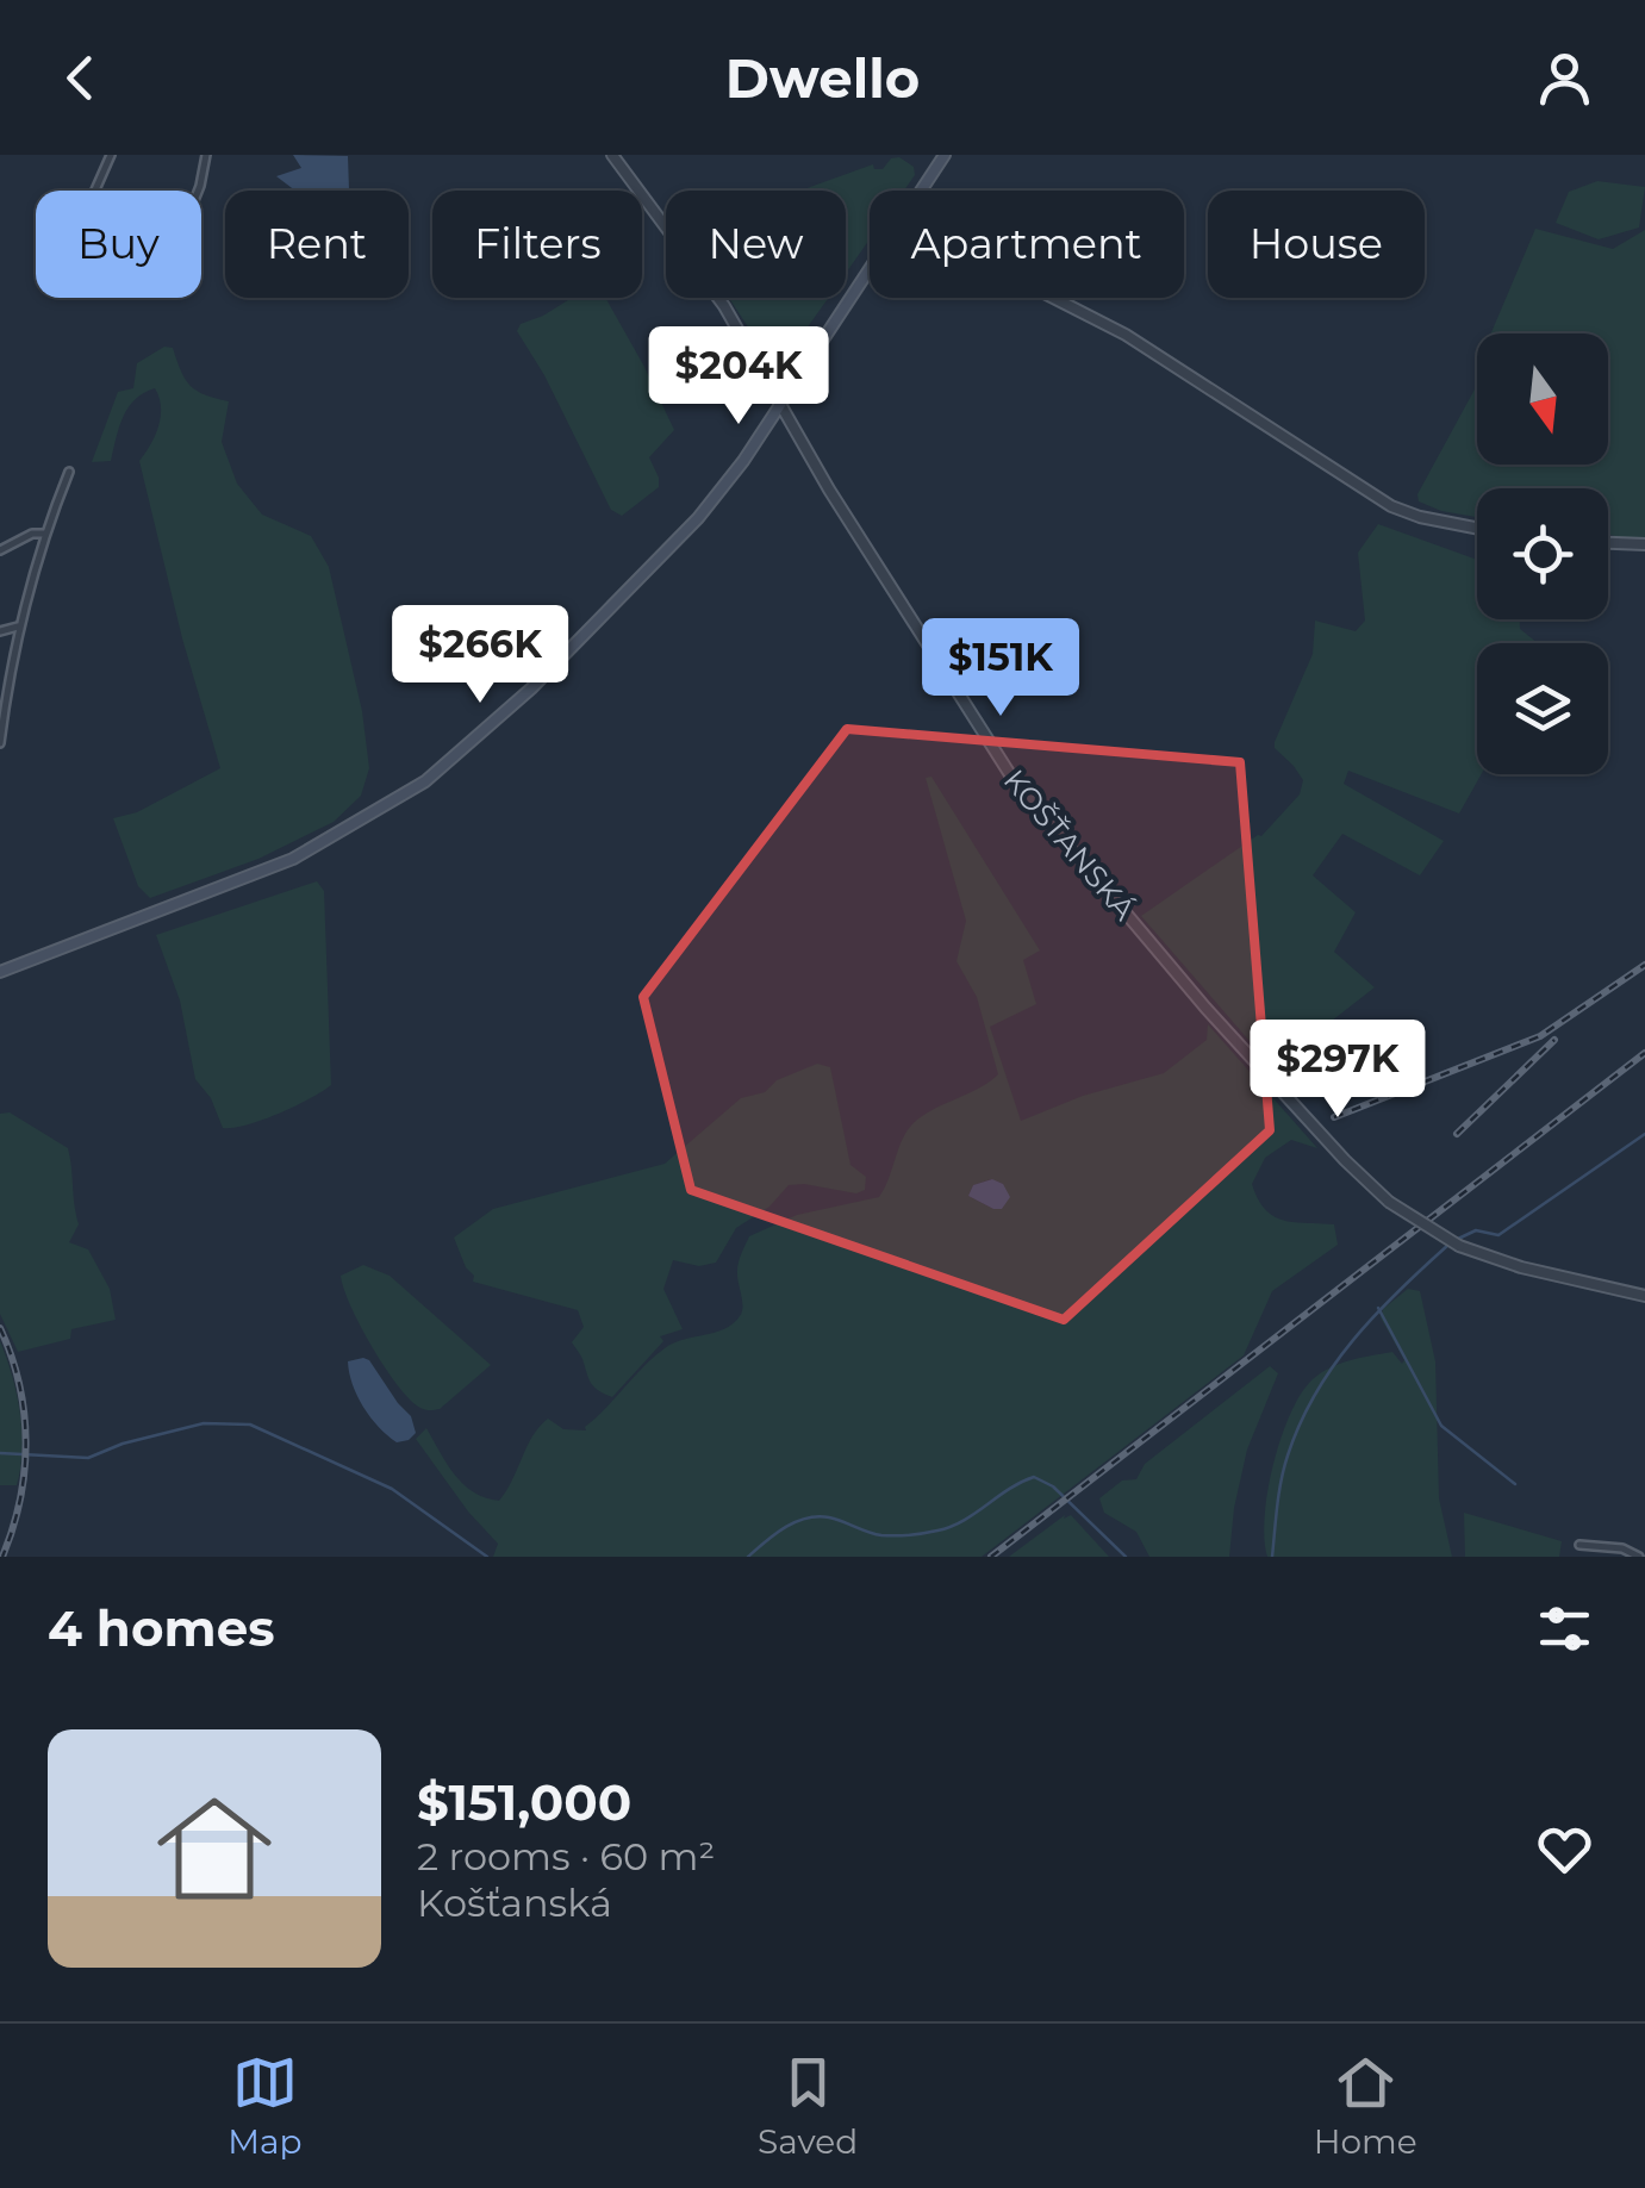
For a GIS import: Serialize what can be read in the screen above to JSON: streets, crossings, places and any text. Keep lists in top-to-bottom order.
{
  "streets": {
    "street": ["KOŠŤANSKÁ"]
  },
  "north": "bottom",
  "page": {
    "header": "Dwello",
    "chip": [
      "Buy",
      "Rent",
      "Filters",
      "New",
      "Apartment",
      "House"
    ],
    "price": [
      "$204K",
      "$266K",
      "$151K",
      "$297K"
    ],
    "heading": "4 homes",
    "list": [
      {
        "name": "$151,000",
        "note": "2 rooms · 60 m² · Košťanská"
      }
    ],
    "tabs": ["Map", "Saved", "Home"]
  }
}
